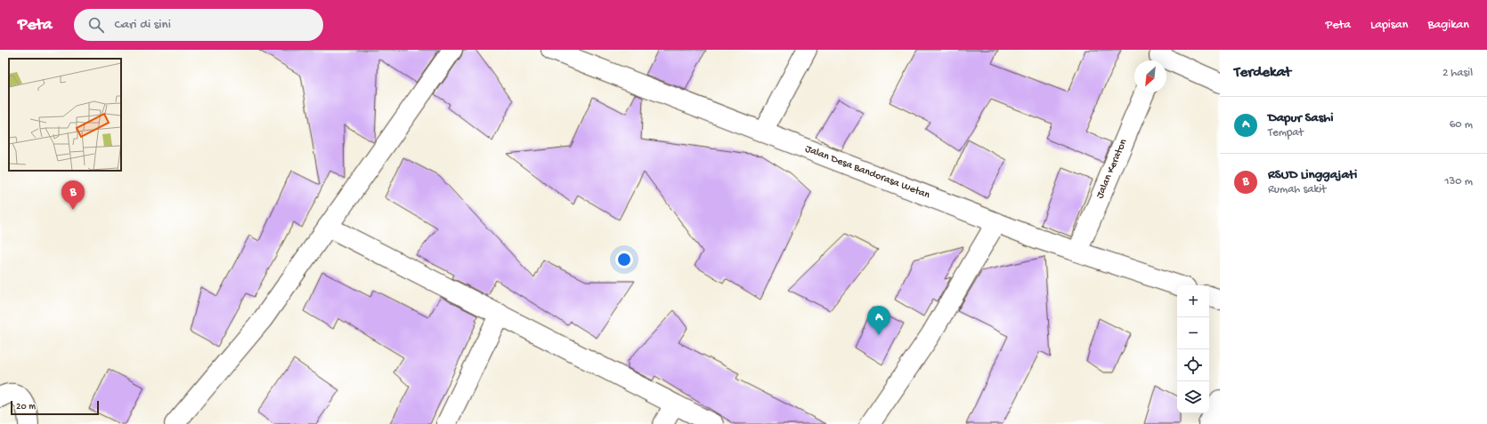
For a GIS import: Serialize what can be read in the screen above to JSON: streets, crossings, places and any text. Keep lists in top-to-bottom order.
{
  "streets": {
    "street": ["Jalan Keraton", "Jalan Desa Bandorasa Wetan"]
  },
  "crossings": [
    ["Jalan Keraton", "Jalan Desa Bandorasa Wetan"]
  ],
  "scale_bar": "20 m",
  "north": "bottom left",
  "page": {
    "header": "Peta",
    "search": "Cari di sini",
    "nav": ["Peta", "Lapisan", "Bagikan"],
    "heading": ["Terdekat", "2 hasil"],
    "list": [
      {
        "mark": "A",
        "name": "Dapur Sashi",
        "note": "Tempat",
        "value": "60 m"
      },
      {
        "mark": "B",
        "name": "RSUD Linggajati",
        "note": "Rumah sakit",
        "value": "130 m"
      }
    ],
    "pins": ["B", "A"],
    "map_buttons": ["+", "−"],
    "scale": "20 m"
  }
}
